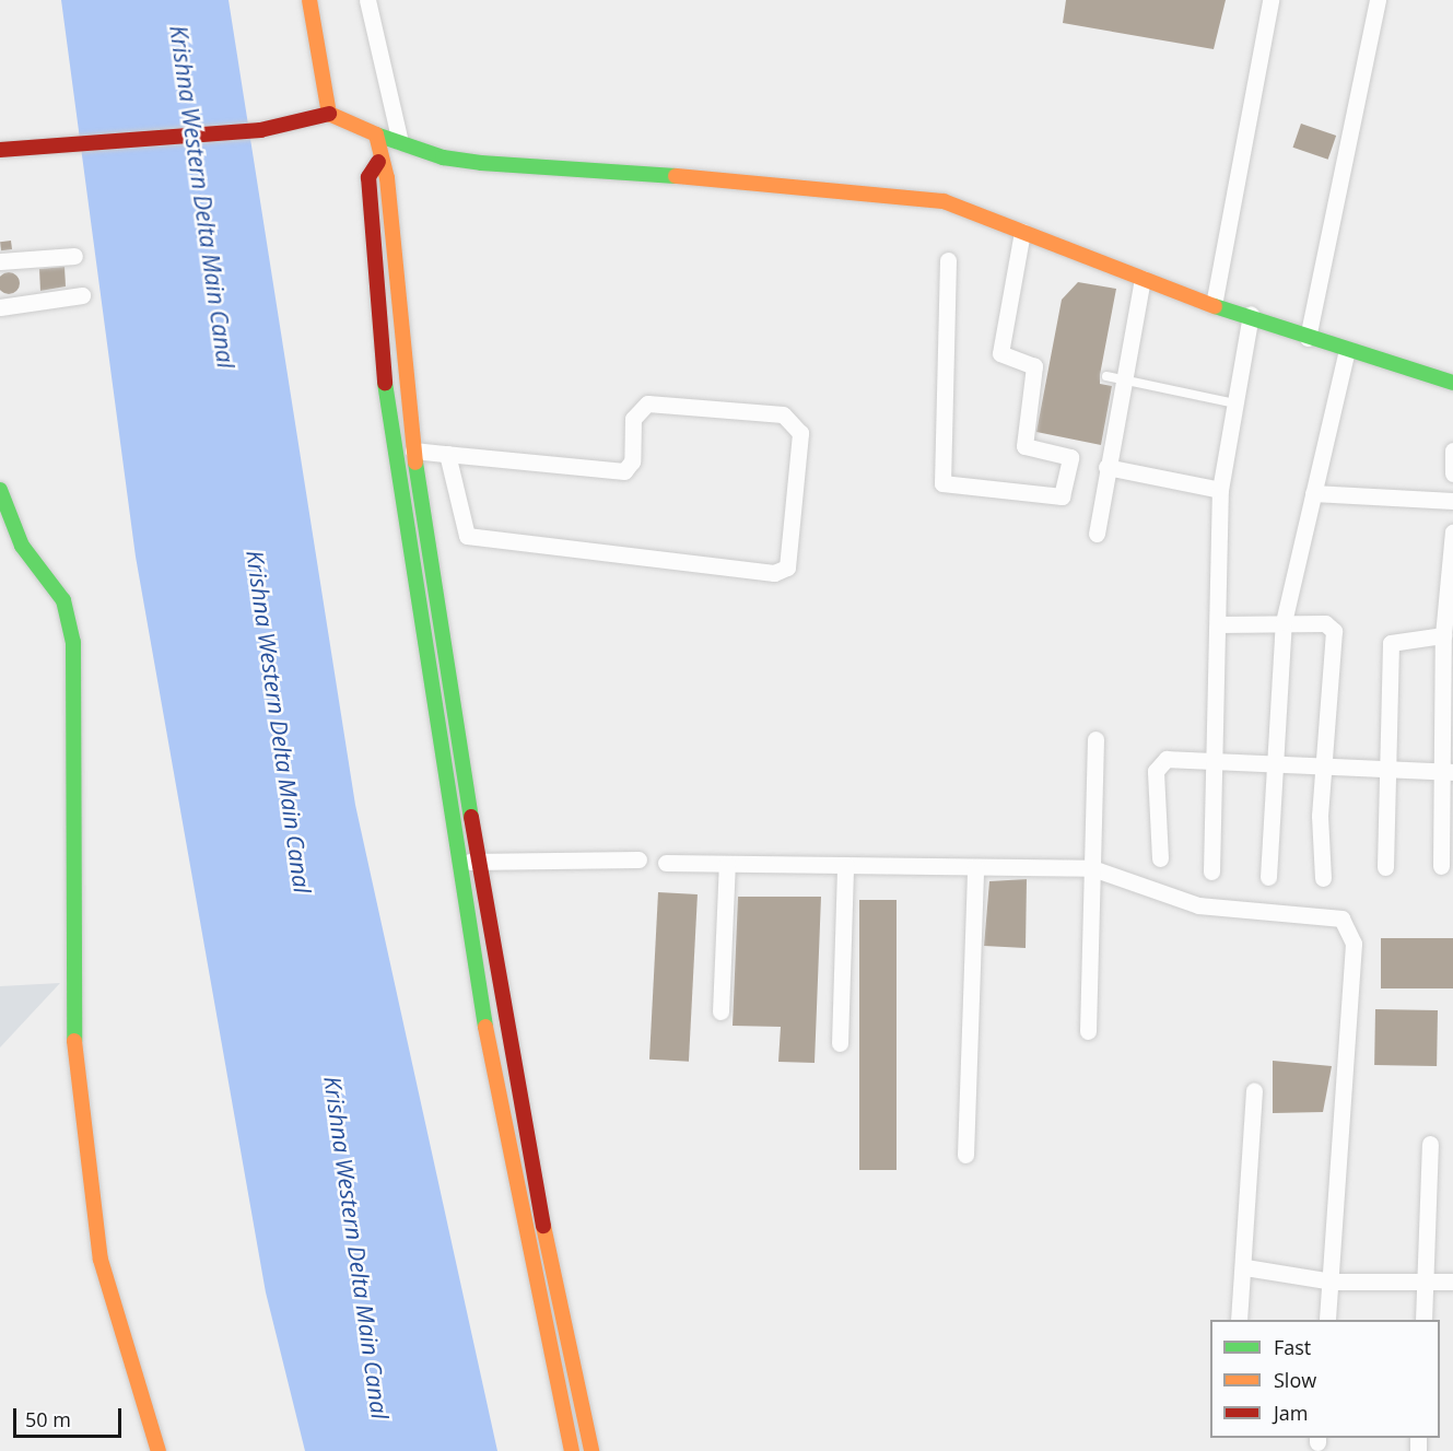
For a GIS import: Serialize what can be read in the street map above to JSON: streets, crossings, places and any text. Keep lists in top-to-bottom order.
{
  "water": ["Krishna Western Delta Main Canal"],
  "legend": ["Fast", "Slow", "Jam"],
  "scale_bar": "50 m"
}
